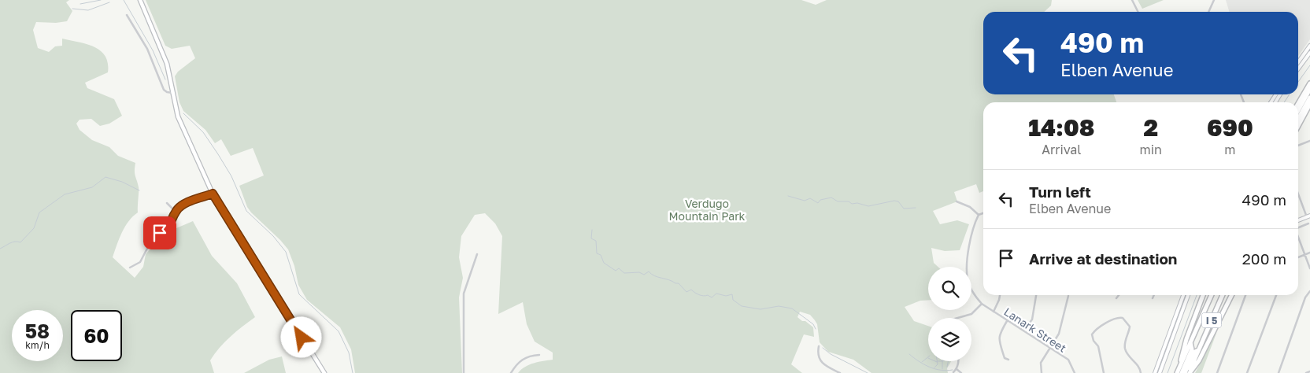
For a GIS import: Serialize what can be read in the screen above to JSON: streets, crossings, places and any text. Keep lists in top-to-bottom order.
{
  "streets": {
    "highway": ["I 5"],
    "street": ["Lanark Street"]
  },
  "parks": ["Verdugo Mountain Park"],
  "page": {
    "turn": ["490 m", "Elben Avenue"],
    "eta": [
      "14:08",
      "Arrival",
      "2",
      "min",
      "690",
      "m"
    ],
    "list": [
      {
        "name": "Turn left",
        "note": "Elben Avenue",
        "value": "490 m"
      },
      {
        "name": "Arrive at destination",
        "value": "200 m"
      }
    ],
    "speed": "58 km/h",
    "limit": "60"
  }
}
